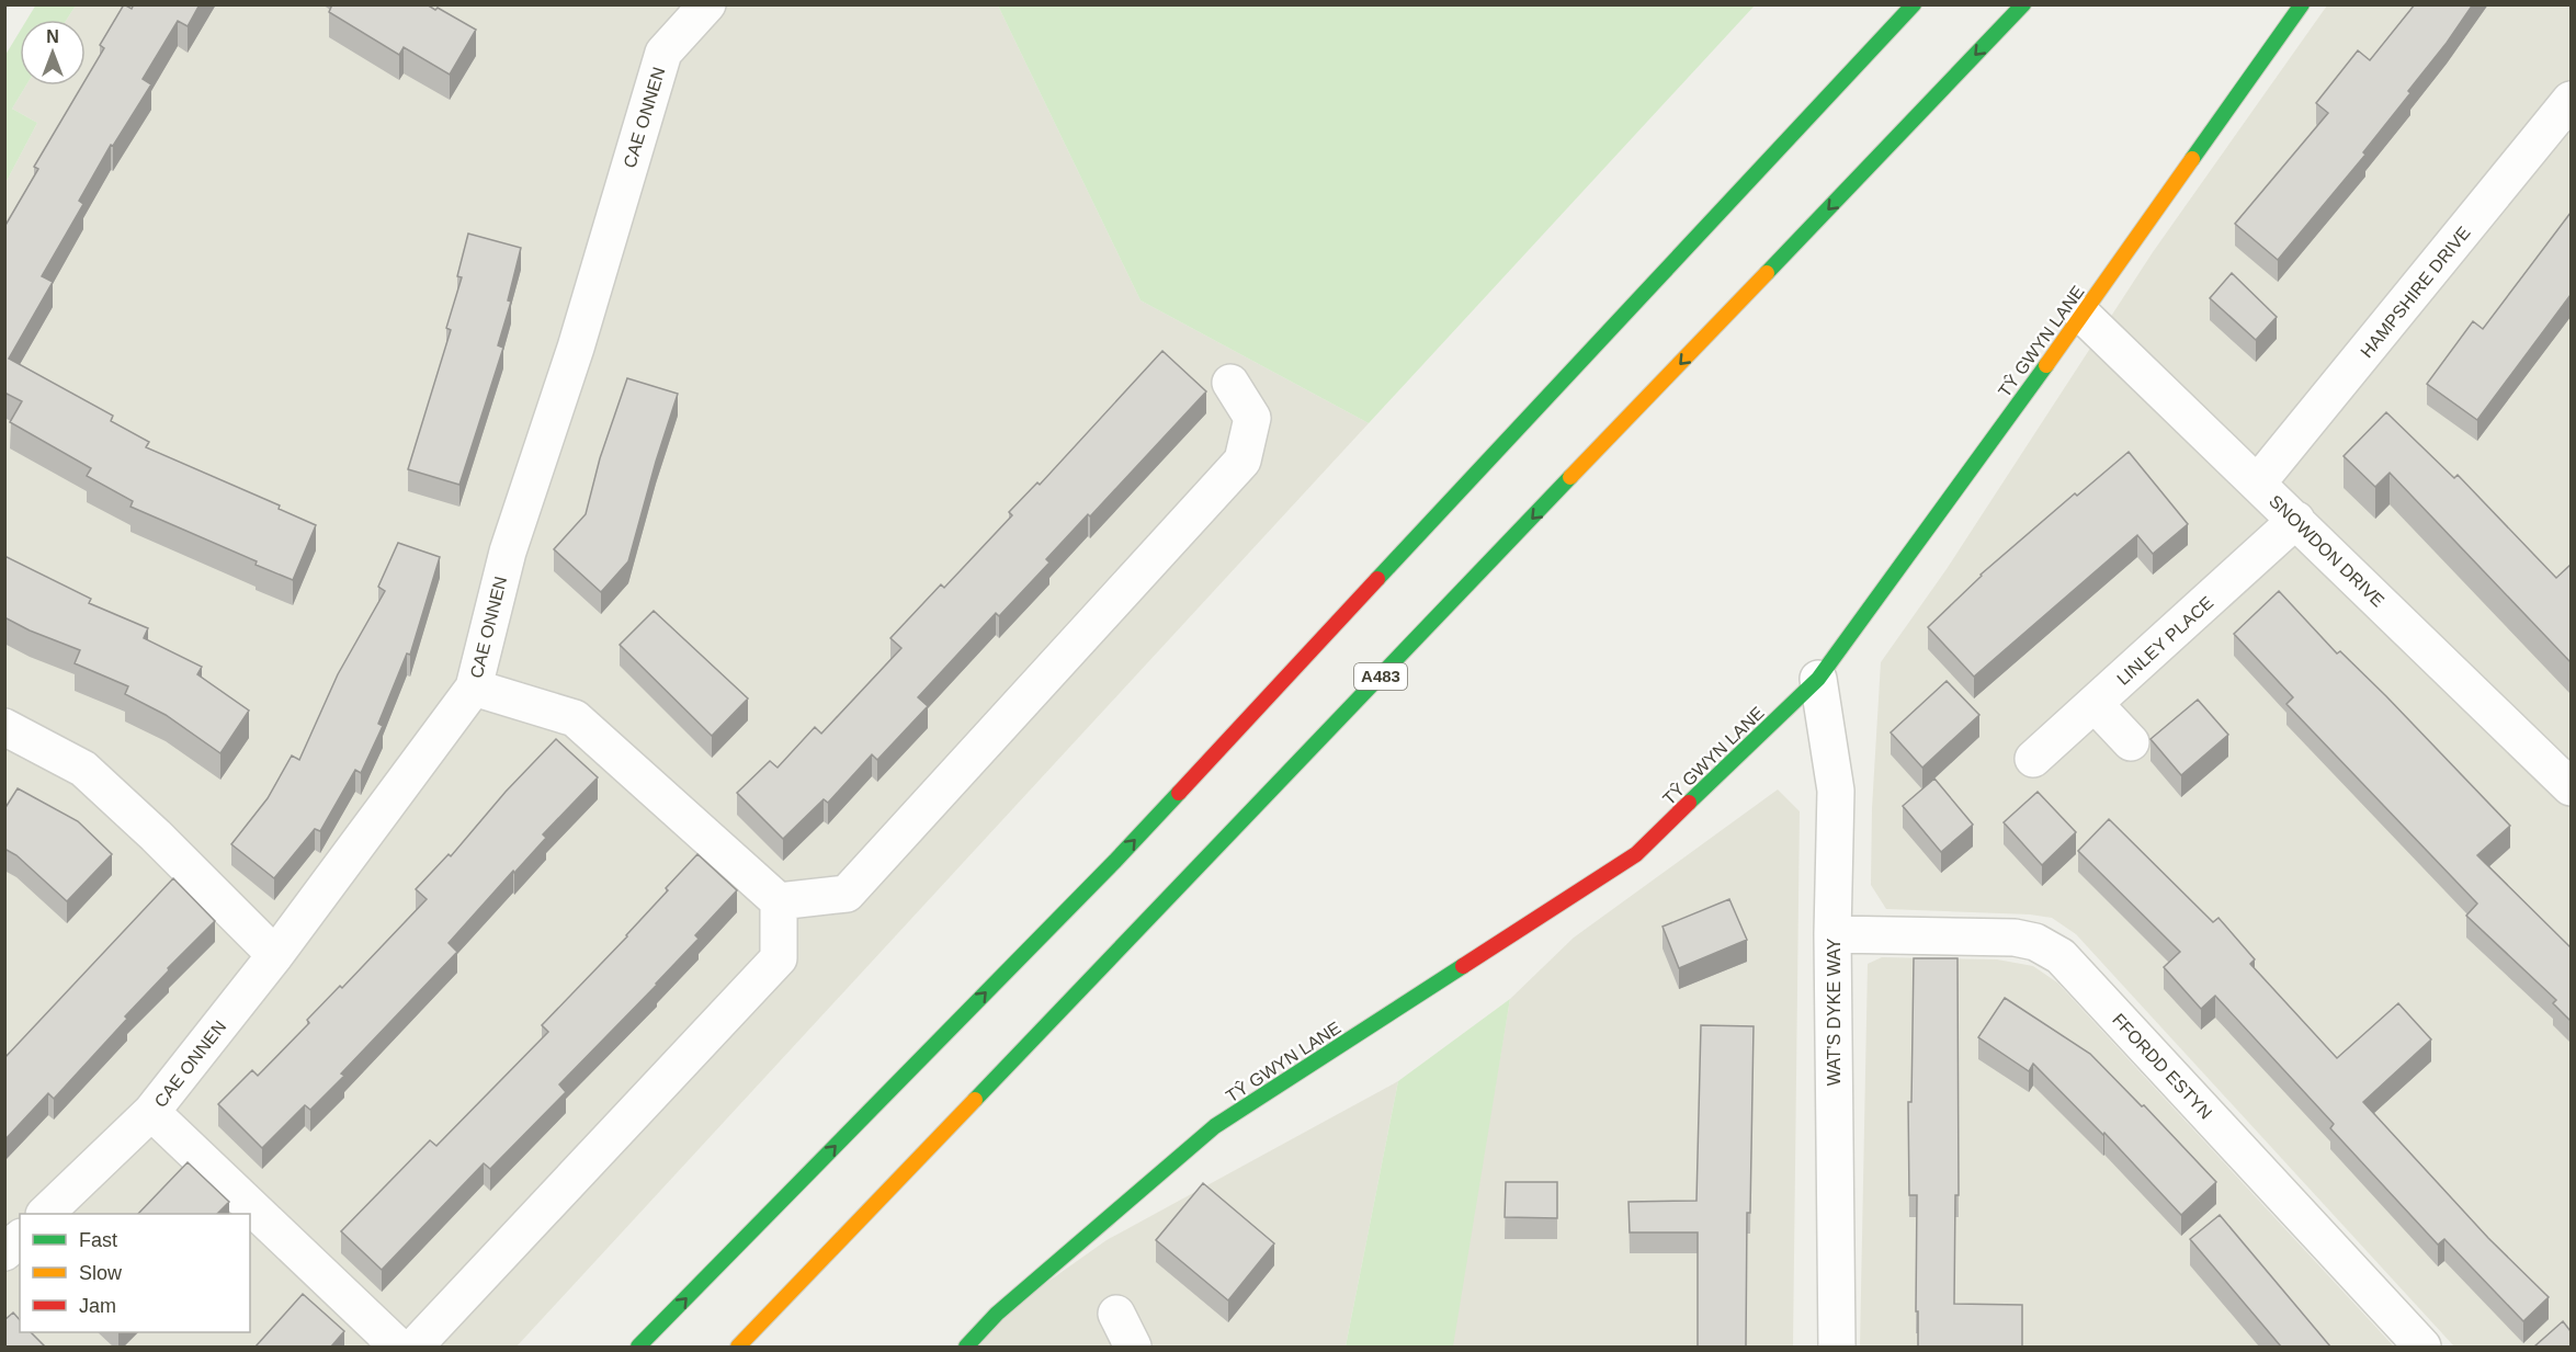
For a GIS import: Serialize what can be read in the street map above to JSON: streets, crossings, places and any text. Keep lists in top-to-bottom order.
{
  "streets": {
    "main road": ["TŶ GWYN LANE", "A483"],
    "street": [
      "CAE ONNEN",
      "HAMPSHIRE DRIVE",
      "SNOWDON DRIVE",
      "LINLEY PLACE",
      "WAT'S DYKE WAY",
      "FFORDD ESTYN"
    ]
  },
  "crossings": [
    ["HAMPSHIRE DRIVE", "SNOWDON DRIVE"],
    ["TŶ GWYN LANE", "SNOWDON DRIVE"],
    ["TŶ GWYN LANE", "WAT'S DYKE WAY"],
    ["SNOWDON DRIVE", "LINLEY PLACE"],
    ["WAT'S DYKE WAY", "FFORDD ESTYN"]
  ],
  "legend": ["Fast", "Slow", "Jam"],
  "north": "top"
}
